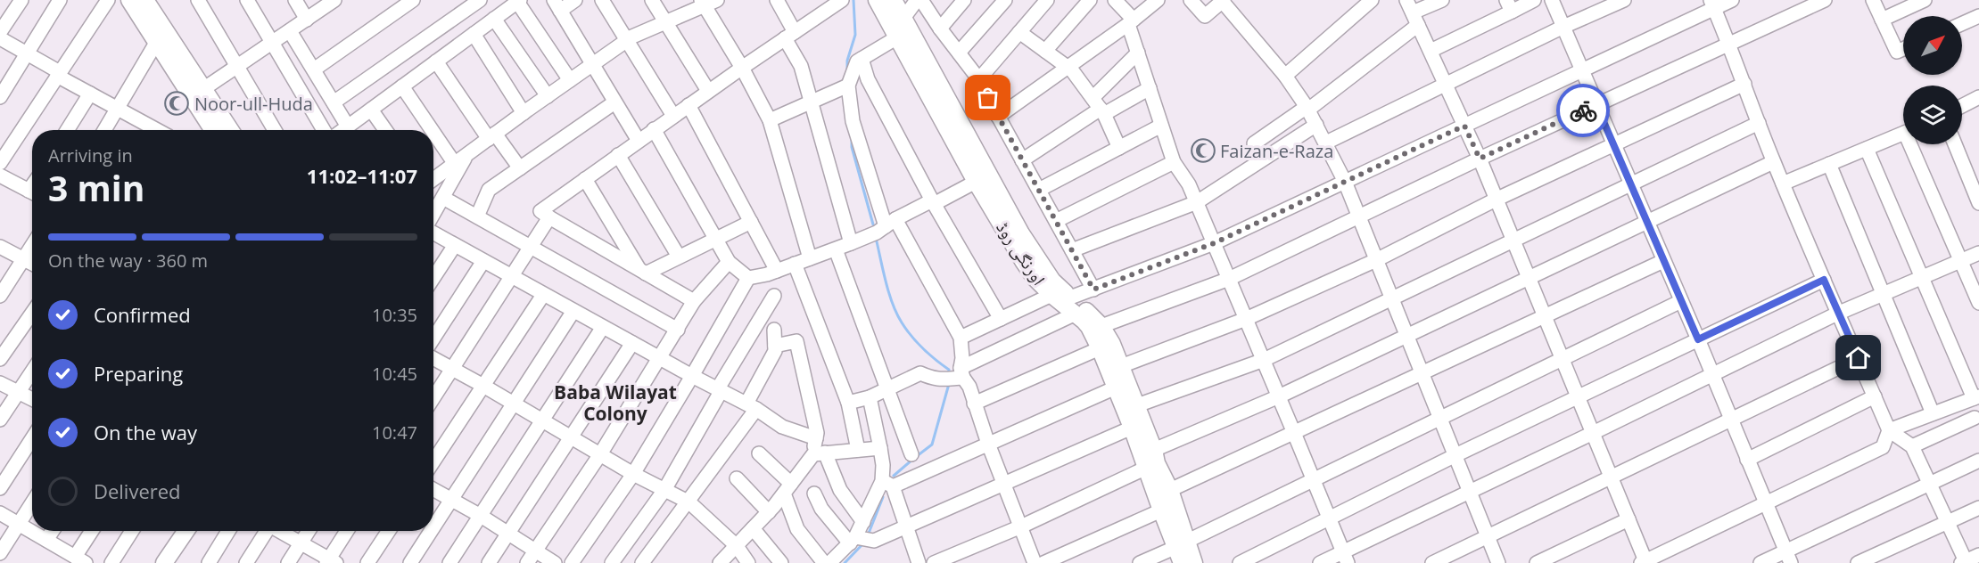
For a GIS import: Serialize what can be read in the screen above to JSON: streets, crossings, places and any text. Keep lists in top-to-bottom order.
{
  "streets": {
    "main road": ["اورنگی روڈ"]
  },
  "districts": ["Baba Wilayat Colony"],
  "places": {
    "mosque": ["Noor-ull-Huda", "Faizan-e-Raza"]
  },
  "north": "top right",
  "page": {
    "heading": ["3 min", "Arriving in", "11:02–11:07"],
    "bar": "On the way · 360 m",
    "list": [
      ["Confirmed", "10:35"],
      ["Preparing", "10:45"],
      ["On the way", "10:47"],
      "Delivered"
    ]
  }
}
